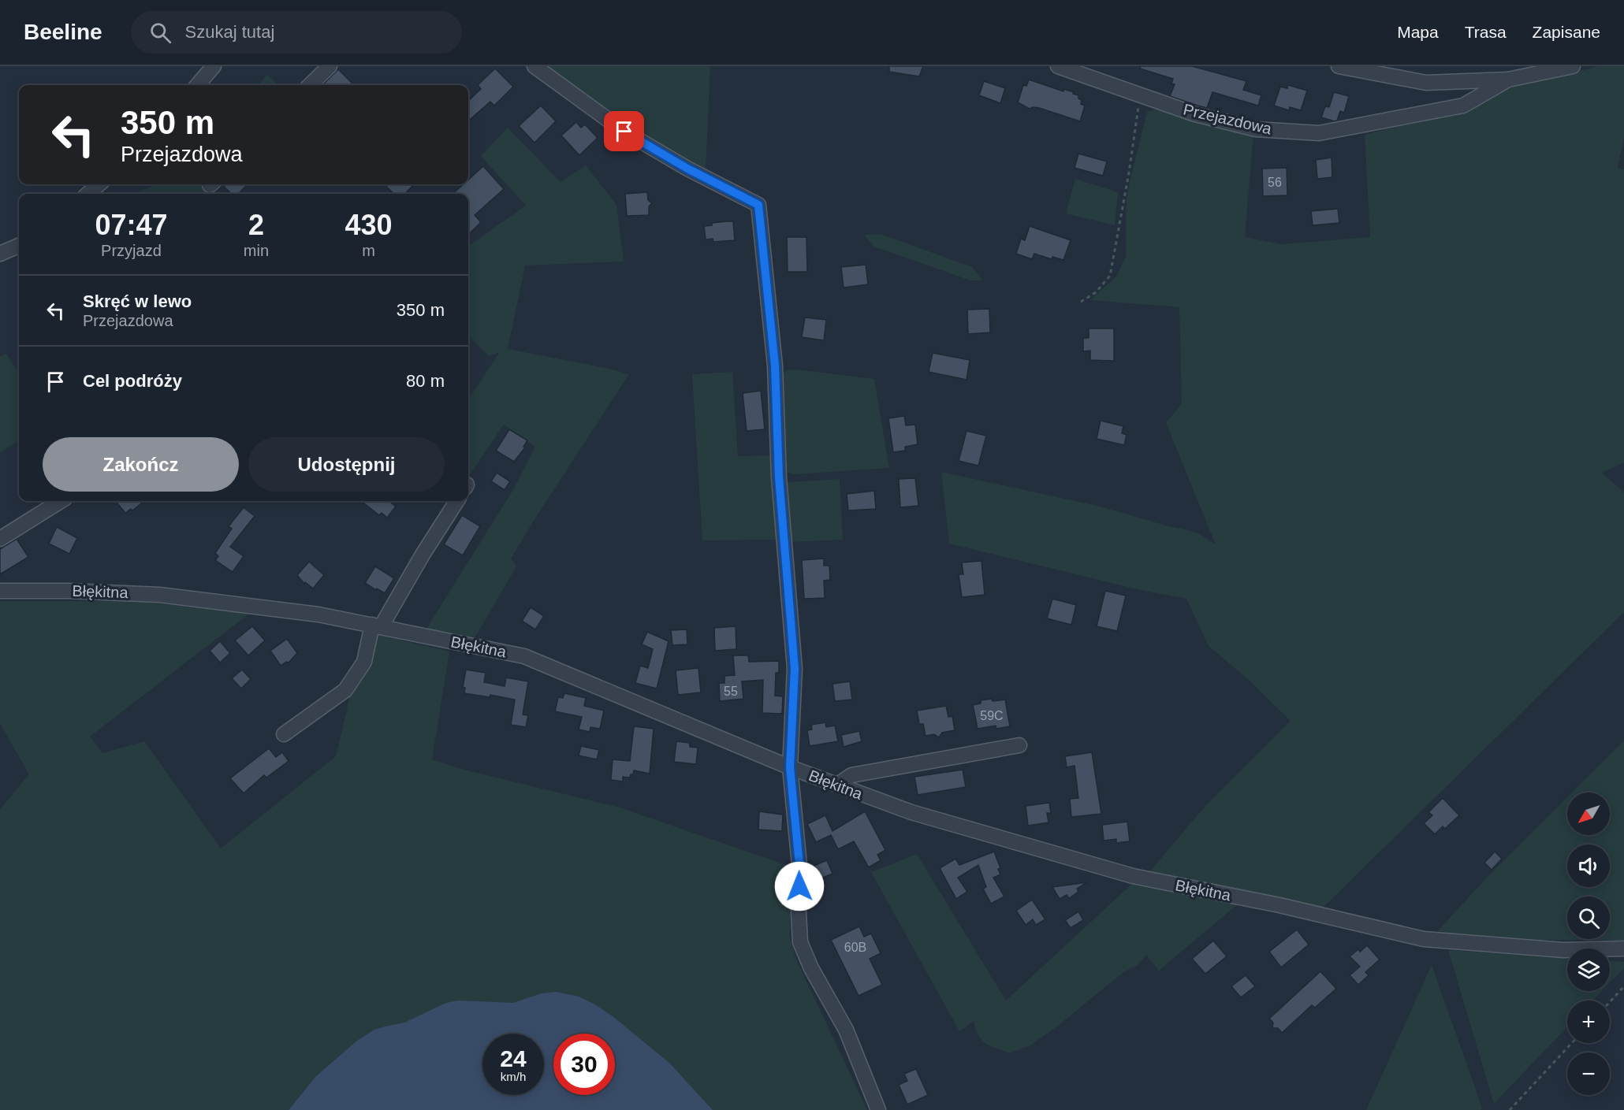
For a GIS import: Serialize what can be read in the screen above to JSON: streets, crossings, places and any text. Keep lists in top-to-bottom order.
{
  "streets": {
    "street": ["Przejazdowa", "Błękitna"]
  },
  "house_numbers": [
    "56",
    "55",
    "59C",
    "60B"
  ],
  "north": "bottom left",
  "page": {
    "header": "Beeline",
    "search": "Szukaj tutaj",
    "nav": ["Mapa", "Trasa", "Zapisane"],
    "turn": ["350 m", "Przejazdowa"],
    "eta": [
      "07:47",
      "Przyjazd",
      "2",
      "min",
      "430",
      "m"
    ],
    "list": [
      {
        "name": "Skręć w lewo",
        "note": "Przejazdowa",
        "value": "350 m"
      },
      {
        "name": "Cel podróży",
        "value": "80 m"
      }
    ],
    "buttons": ["Zakończ", "Udostępnij"],
    "map_buttons": ["+", "−"],
    "speed": "24 km/h",
    "limit": "30"
  }
}
